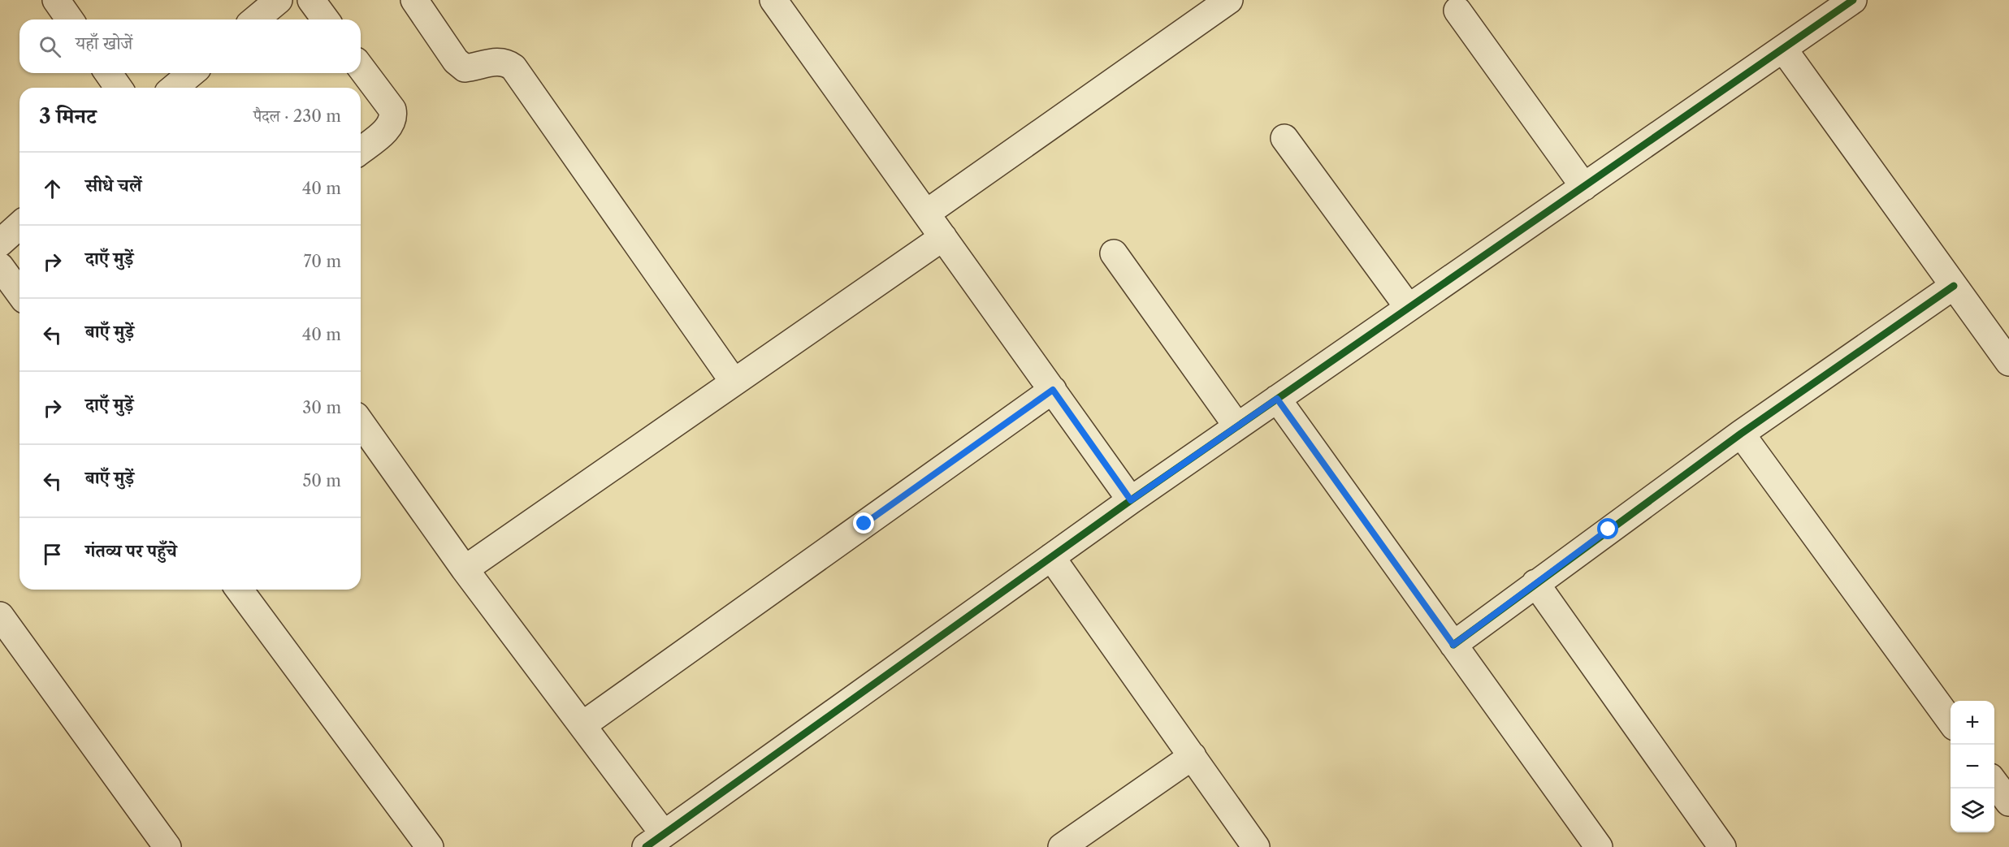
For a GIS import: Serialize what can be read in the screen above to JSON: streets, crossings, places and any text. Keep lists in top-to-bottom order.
{
  "page": {
    "search": "यहाँ खोजें",
    "heading": ["3 मिनट", "पैदल · 230 m"],
    "list": [
      ["सीधे चलें", "40 m"],
      ["दाएँ मुड़ें", "70 m"],
      ["बाएँ मुड़ें", "40 m"],
      ["दाएँ मुड़ें", "30 m"],
      ["बाएँ मुड़ें", "50 m"],
      "गंतव्य पर पहुँचे"
    ],
    "map_buttons": ["+", "−"]
  }
}
